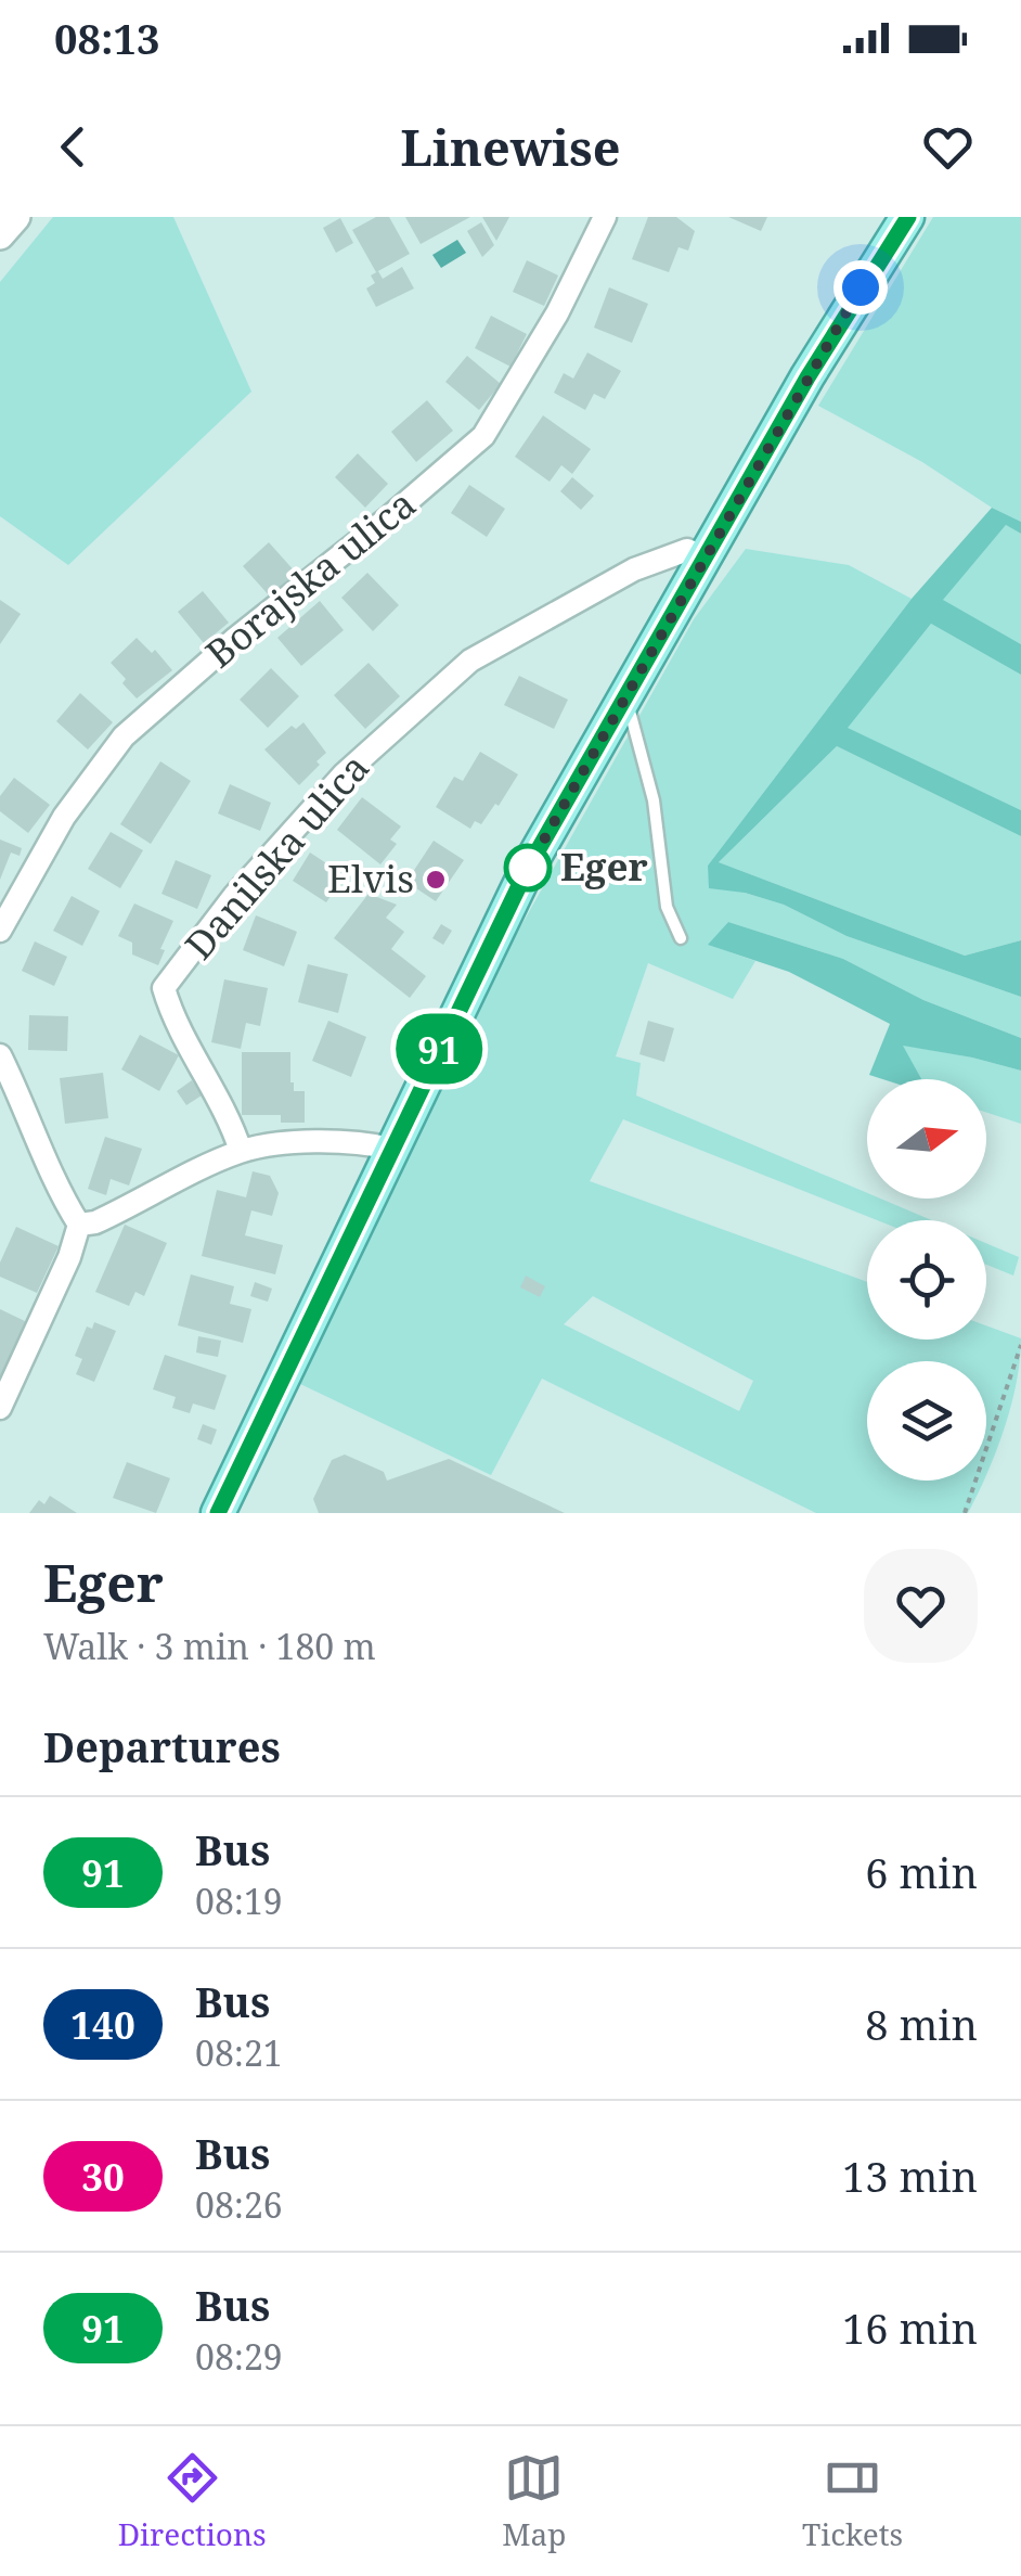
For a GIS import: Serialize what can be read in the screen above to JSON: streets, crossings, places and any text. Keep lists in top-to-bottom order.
{
  "streets": {
    "street": ["Borajska ulica", "Danilska ulica"]
  },
  "places": ["Eger", "Elvis"],
  "lines": ["bus line 91"],
  "north": "right",
  "page": {
    "status": "08:13",
    "header": "Linewise",
    "on_map": "91",
    "heading": [
      ["Eger", "Walk · 3 min · 180 m"],
      "Departures"
    ],
    "list": [
      {
        "mark": "91",
        "name": "Bus",
        "note": "08:19",
        "value": "6 min"
      },
      {
        "mark": "140",
        "name": "Bus",
        "note": "08:21",
        "value": "8 min"
      },
      {
        "mark": "30",
        "name": "Bus",
        "note": "08:26",
        "value": "13 min"
      },
      {
        "mark": "91",
        "name": "Bus",
        "note": "08:29",
        "value": "16 min"
      }
    ],
    "tabs": ["Directions", "Map", "Tickets"]
  }
}
